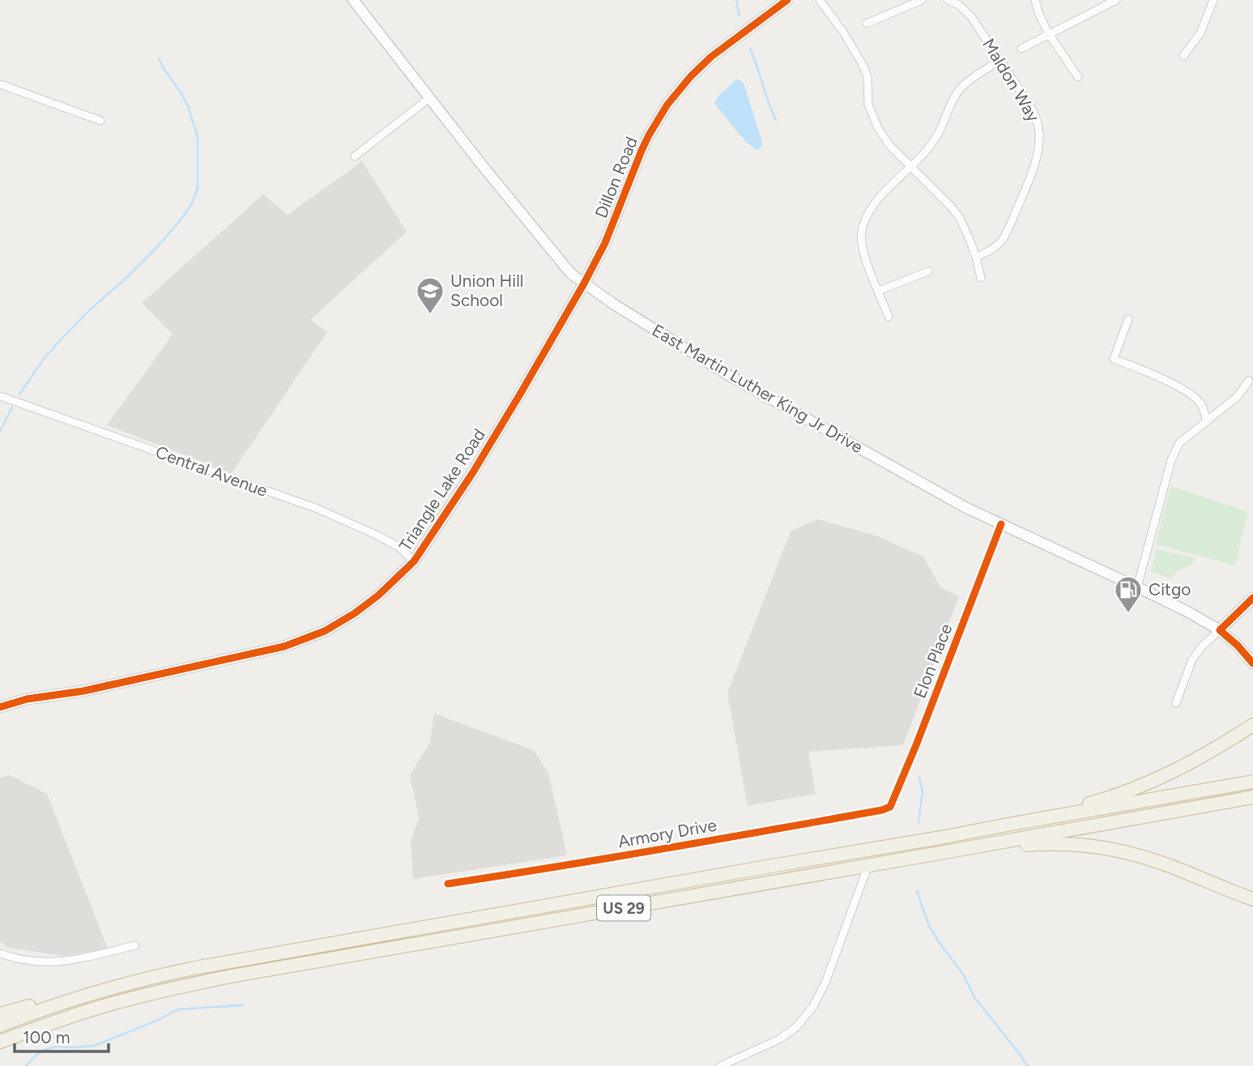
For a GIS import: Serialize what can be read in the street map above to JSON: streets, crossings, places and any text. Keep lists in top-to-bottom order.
{
  "streets": {
    "highway": ["US 29"],
    "street": [
      "Maldon Way",
      "Dillon Road",
      "East Martin Luther King Jr Drive",
      "Central Avenue",
      "Triangle Lake Road",
      "Elon Place",
      "Armory Drive"
    ]
  },
  "crossings": [
    ["Dillon Road", "East Martin Luther King Jr Drive"],
    ["Dillon Road", "Triangle Lake Road"],
    ["East Martin Luther King Jr Drive", "Triangle Lake Road"],
    ["East Martin Luther King Jr Drive", "Elon Place"],
    ["Central Avenue", "Triangle Lake Road"],
    ["Elon Place", "Armory Drive"]
  ],
  "places": {
    "school or university": ["Union Hill School"],
    "fuel station": ["Citgo"]
  },
  "scale_bar": "100 m"
}
